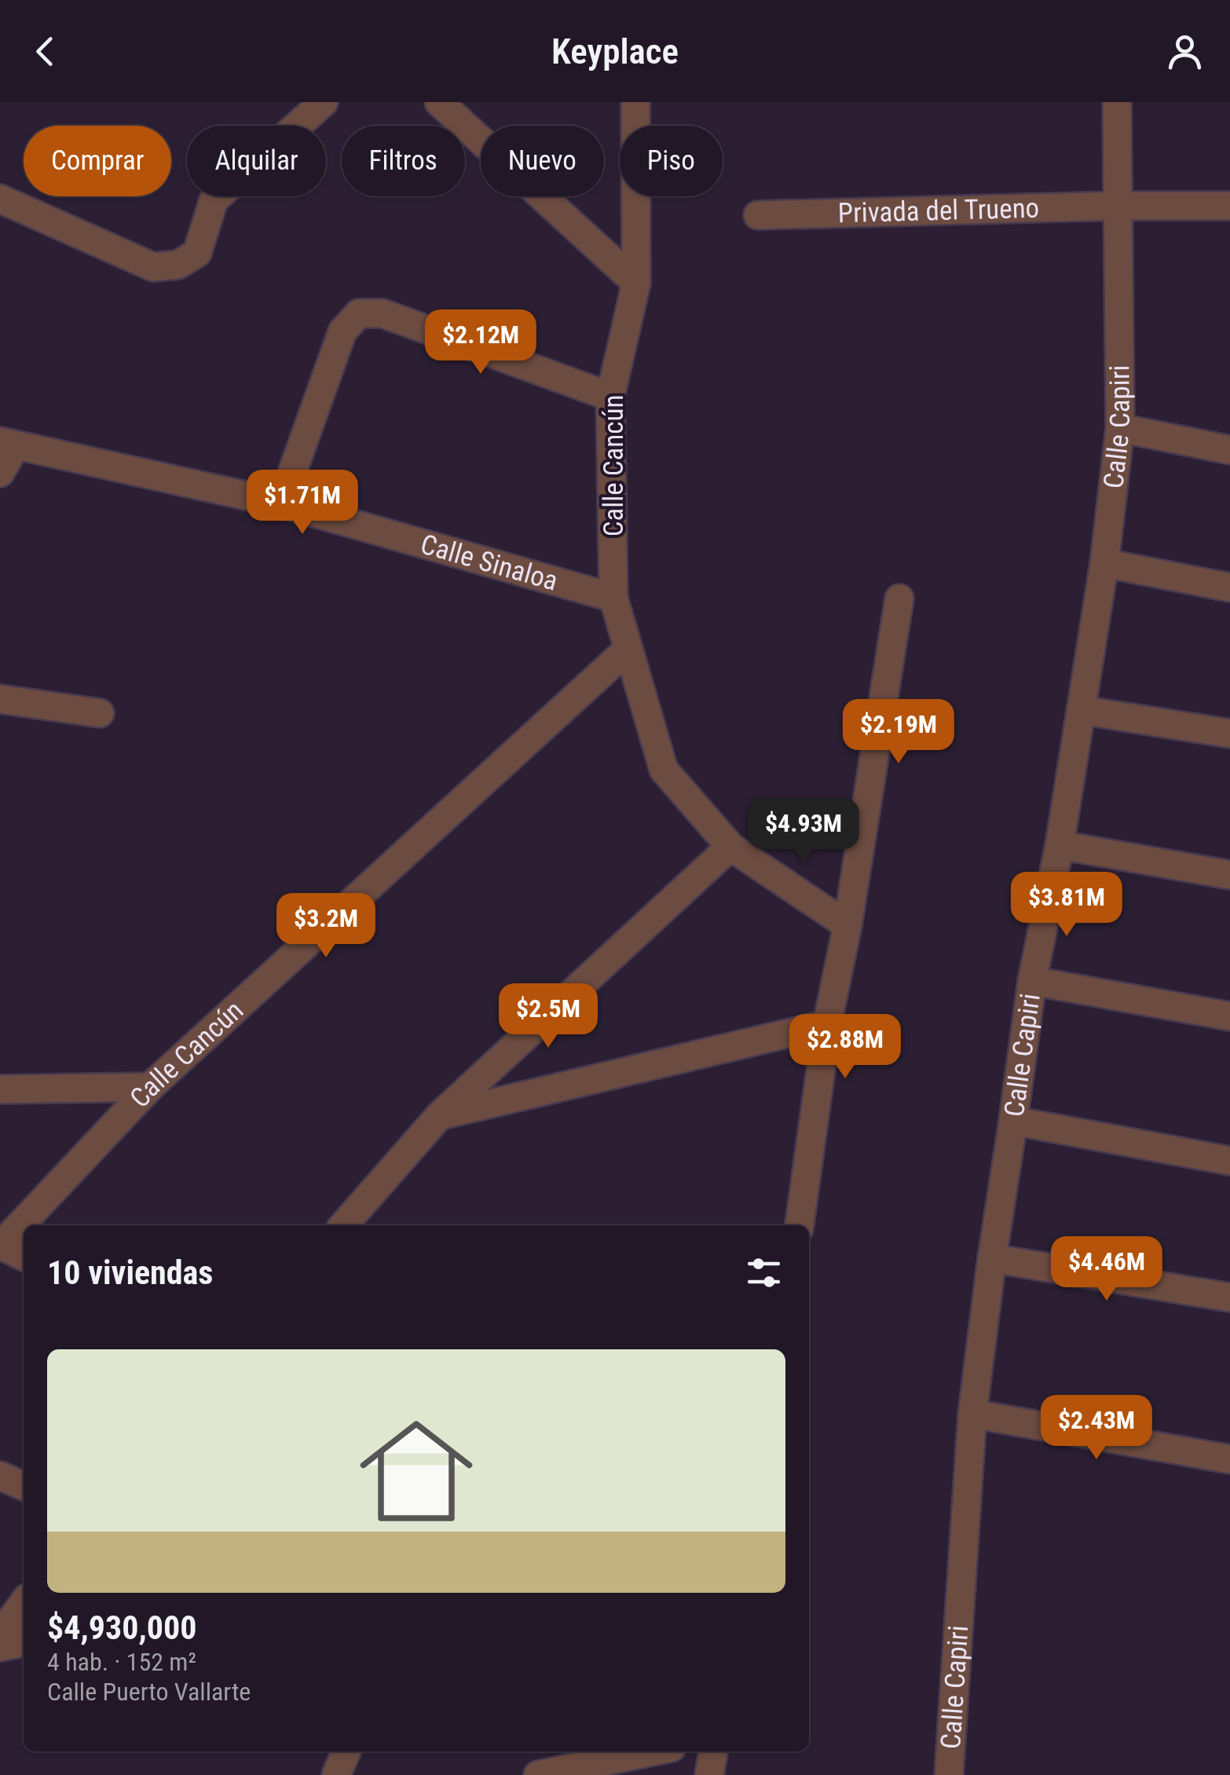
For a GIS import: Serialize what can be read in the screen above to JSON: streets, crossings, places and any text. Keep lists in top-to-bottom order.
{
  "streets": {
    "street": [
      "Privada del Trueno",
      "Calle Capiri",
      "Calle Cancún",
      "Calle Sinaloa"
    ]
  },
  "crossings": [
    ["Privada del Trueno", "Calle Capiri"],
    ["Calle Cancún", "Calle Sinaloa"]
  ],
  "page": {
    "header": "Keyplace",
    "chip": [
      "Comprar",
      "Alquilar",
      "Filtros",
      "Nuevo",
      "Piso"
    ],
    "price": [
      "$2.12M",
      "$1.71M",
      "$2.19M",
      "$4.93M",
      "$3.81M",
      "$3.2M",
      "$2.5M",
      "$2.88M",
      "$4.46M",
      "$2.43M"
    ],
    "heading": "10 viviendas",
    "list": [
      {
        "name": "$4,930,000",
        "note": "4 hab. · 152 m² · Calle Puerto Vallarte"
      }
    ]
  }
}
